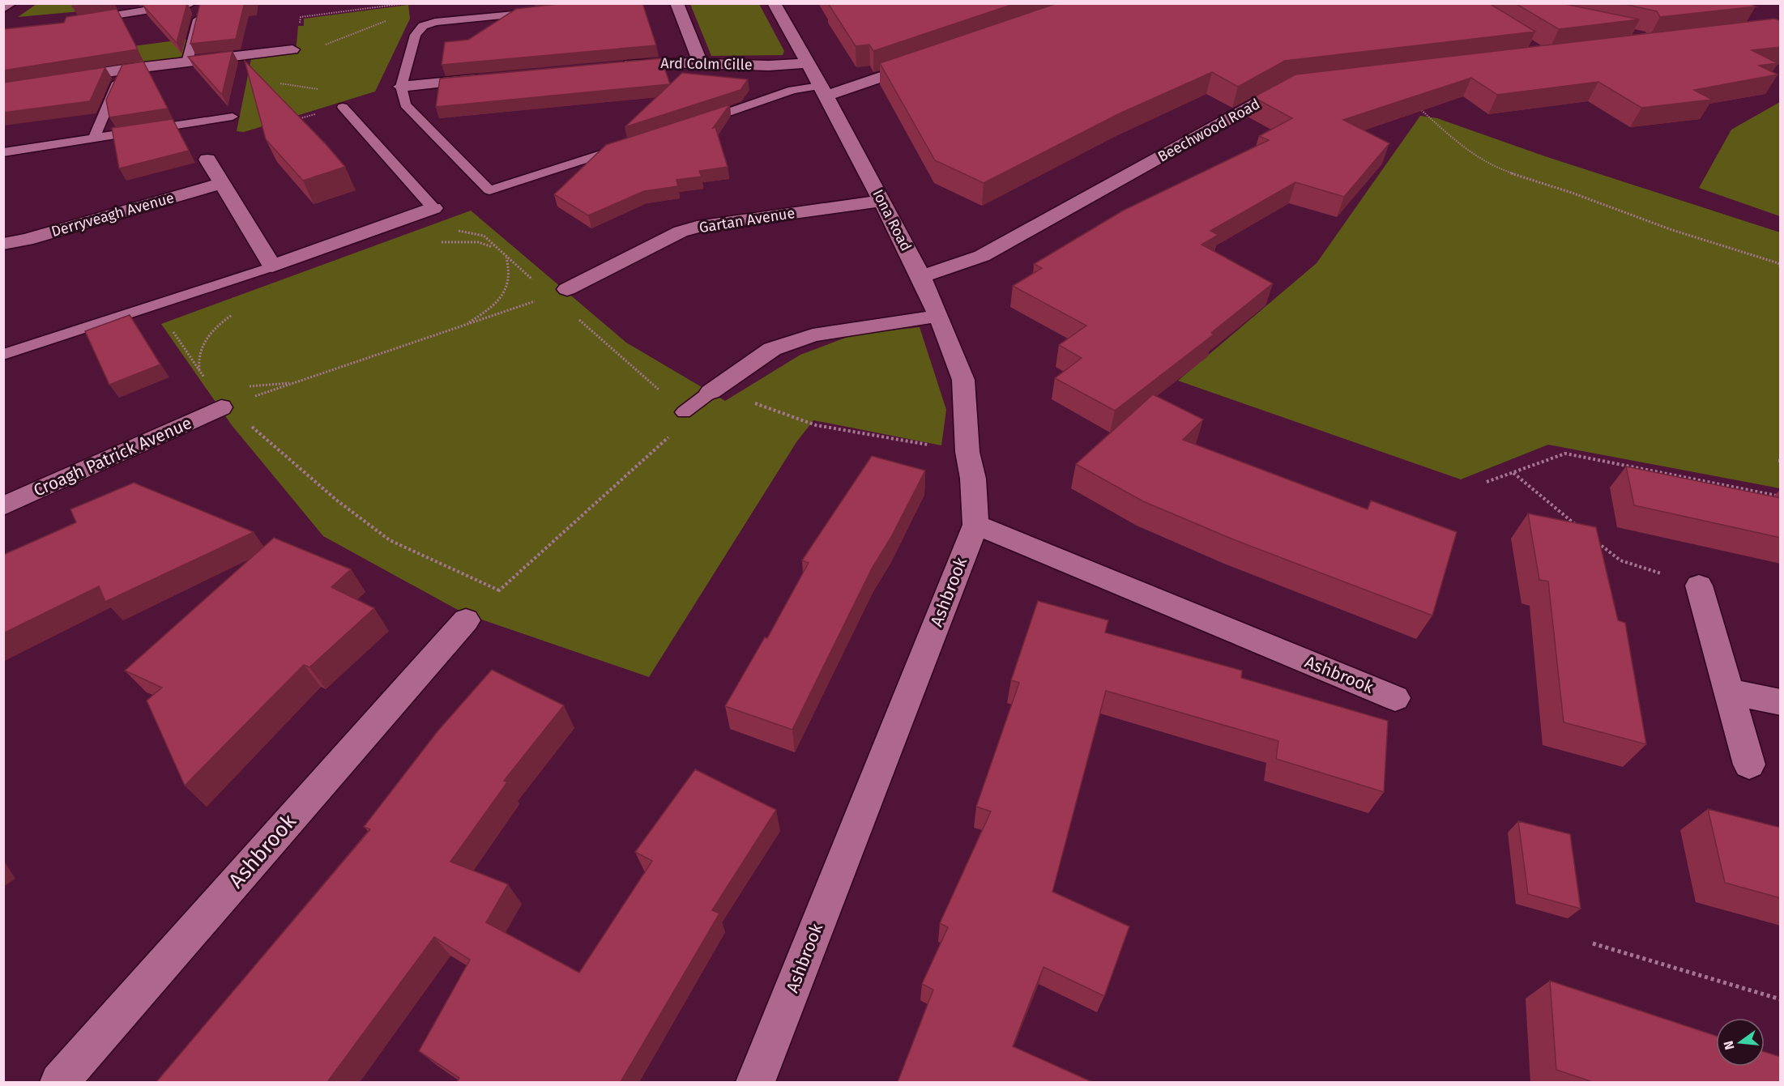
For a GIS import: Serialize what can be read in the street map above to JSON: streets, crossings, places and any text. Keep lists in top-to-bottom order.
{
  "streets": {
    "street": [
      "Ard Colm Cille",
      "Beechwood Road",
      "Derryveagh Avenue",
      "Gartan Avenue",
      "Iona Road",
      "Croagh Patrick Avenue",
      "Ashbrook"
    ]
  },
  "crossings": [
    ["Ard Colm Cille", "Iona Road"],
    ["Beechwood Road", "Iona Road"],
    ["Gartan Avenue", "Iona Road"],
    ["Iona Road", "Ashbrook"]
  ],
  "north": "left"
}
